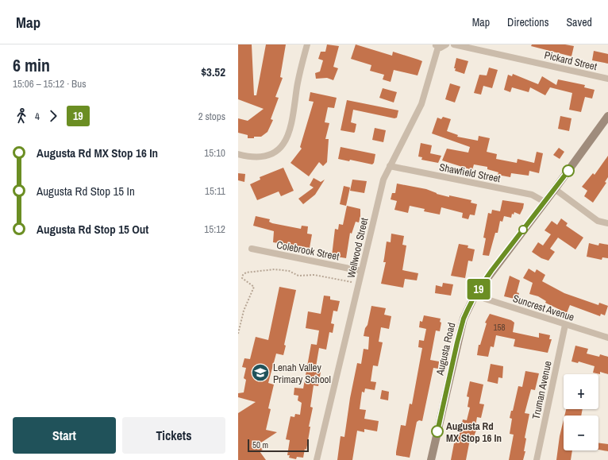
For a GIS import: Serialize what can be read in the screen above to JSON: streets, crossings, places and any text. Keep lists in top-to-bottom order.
{
  "streets": {
    "main road": ["Augusta Road"],
    "street": [
      "Pickard Street",
      "Shawfield Street",
      "Wellwood Street",
      "Colebrook Street",
      "Suncrest Avenue",
      "Truman Avenue"
    ]
  },
  "crossings": [
    ["Shawfield Street", "Wellwood Street"],
    ["Shawfield Street", "Augusta Road"],
    ["Wellwood Street", "Colebrook Street"],
    ["Suncrest Avenue", "Augusta Road"],
    ["Suncrest Avenue", "Truman Avenue"]
  ],
  "places": {
    "school or university": ["Lenah Valley Primary School"],
    "other": ["Augusta Rd MX Stop 16 In"]
  },
  "lines": ["bus line 19"],
  "house_numbers": ["158"],
  "scale_bar": "50 m",
  "page": {
    "header": "Map",
    "nav": ["Map", "Directions", "Saved"],
    "heading": ["6 min", "15:06 – 15:12 · Bus", "$3.52"],
    "on_map": "19",
    "legs": ["4", "19", "2 stops"],
    "list": [
      {
        "name": "Augusta Rd MX Stop 16 In",
        "value": "15:10"
      },
      {
        "name": "Augusta Rd Stop 15 In",
        "value": "15:11"
      },
      {
        "name": "Augusta Rd Stop 15 Out",
        "value": "15:12"
      }
    ],
    "map_buttons": ["+", "−"],
    "buttons": ["Start", "Tickets"],
    "scale": "50 m"
  }
}
